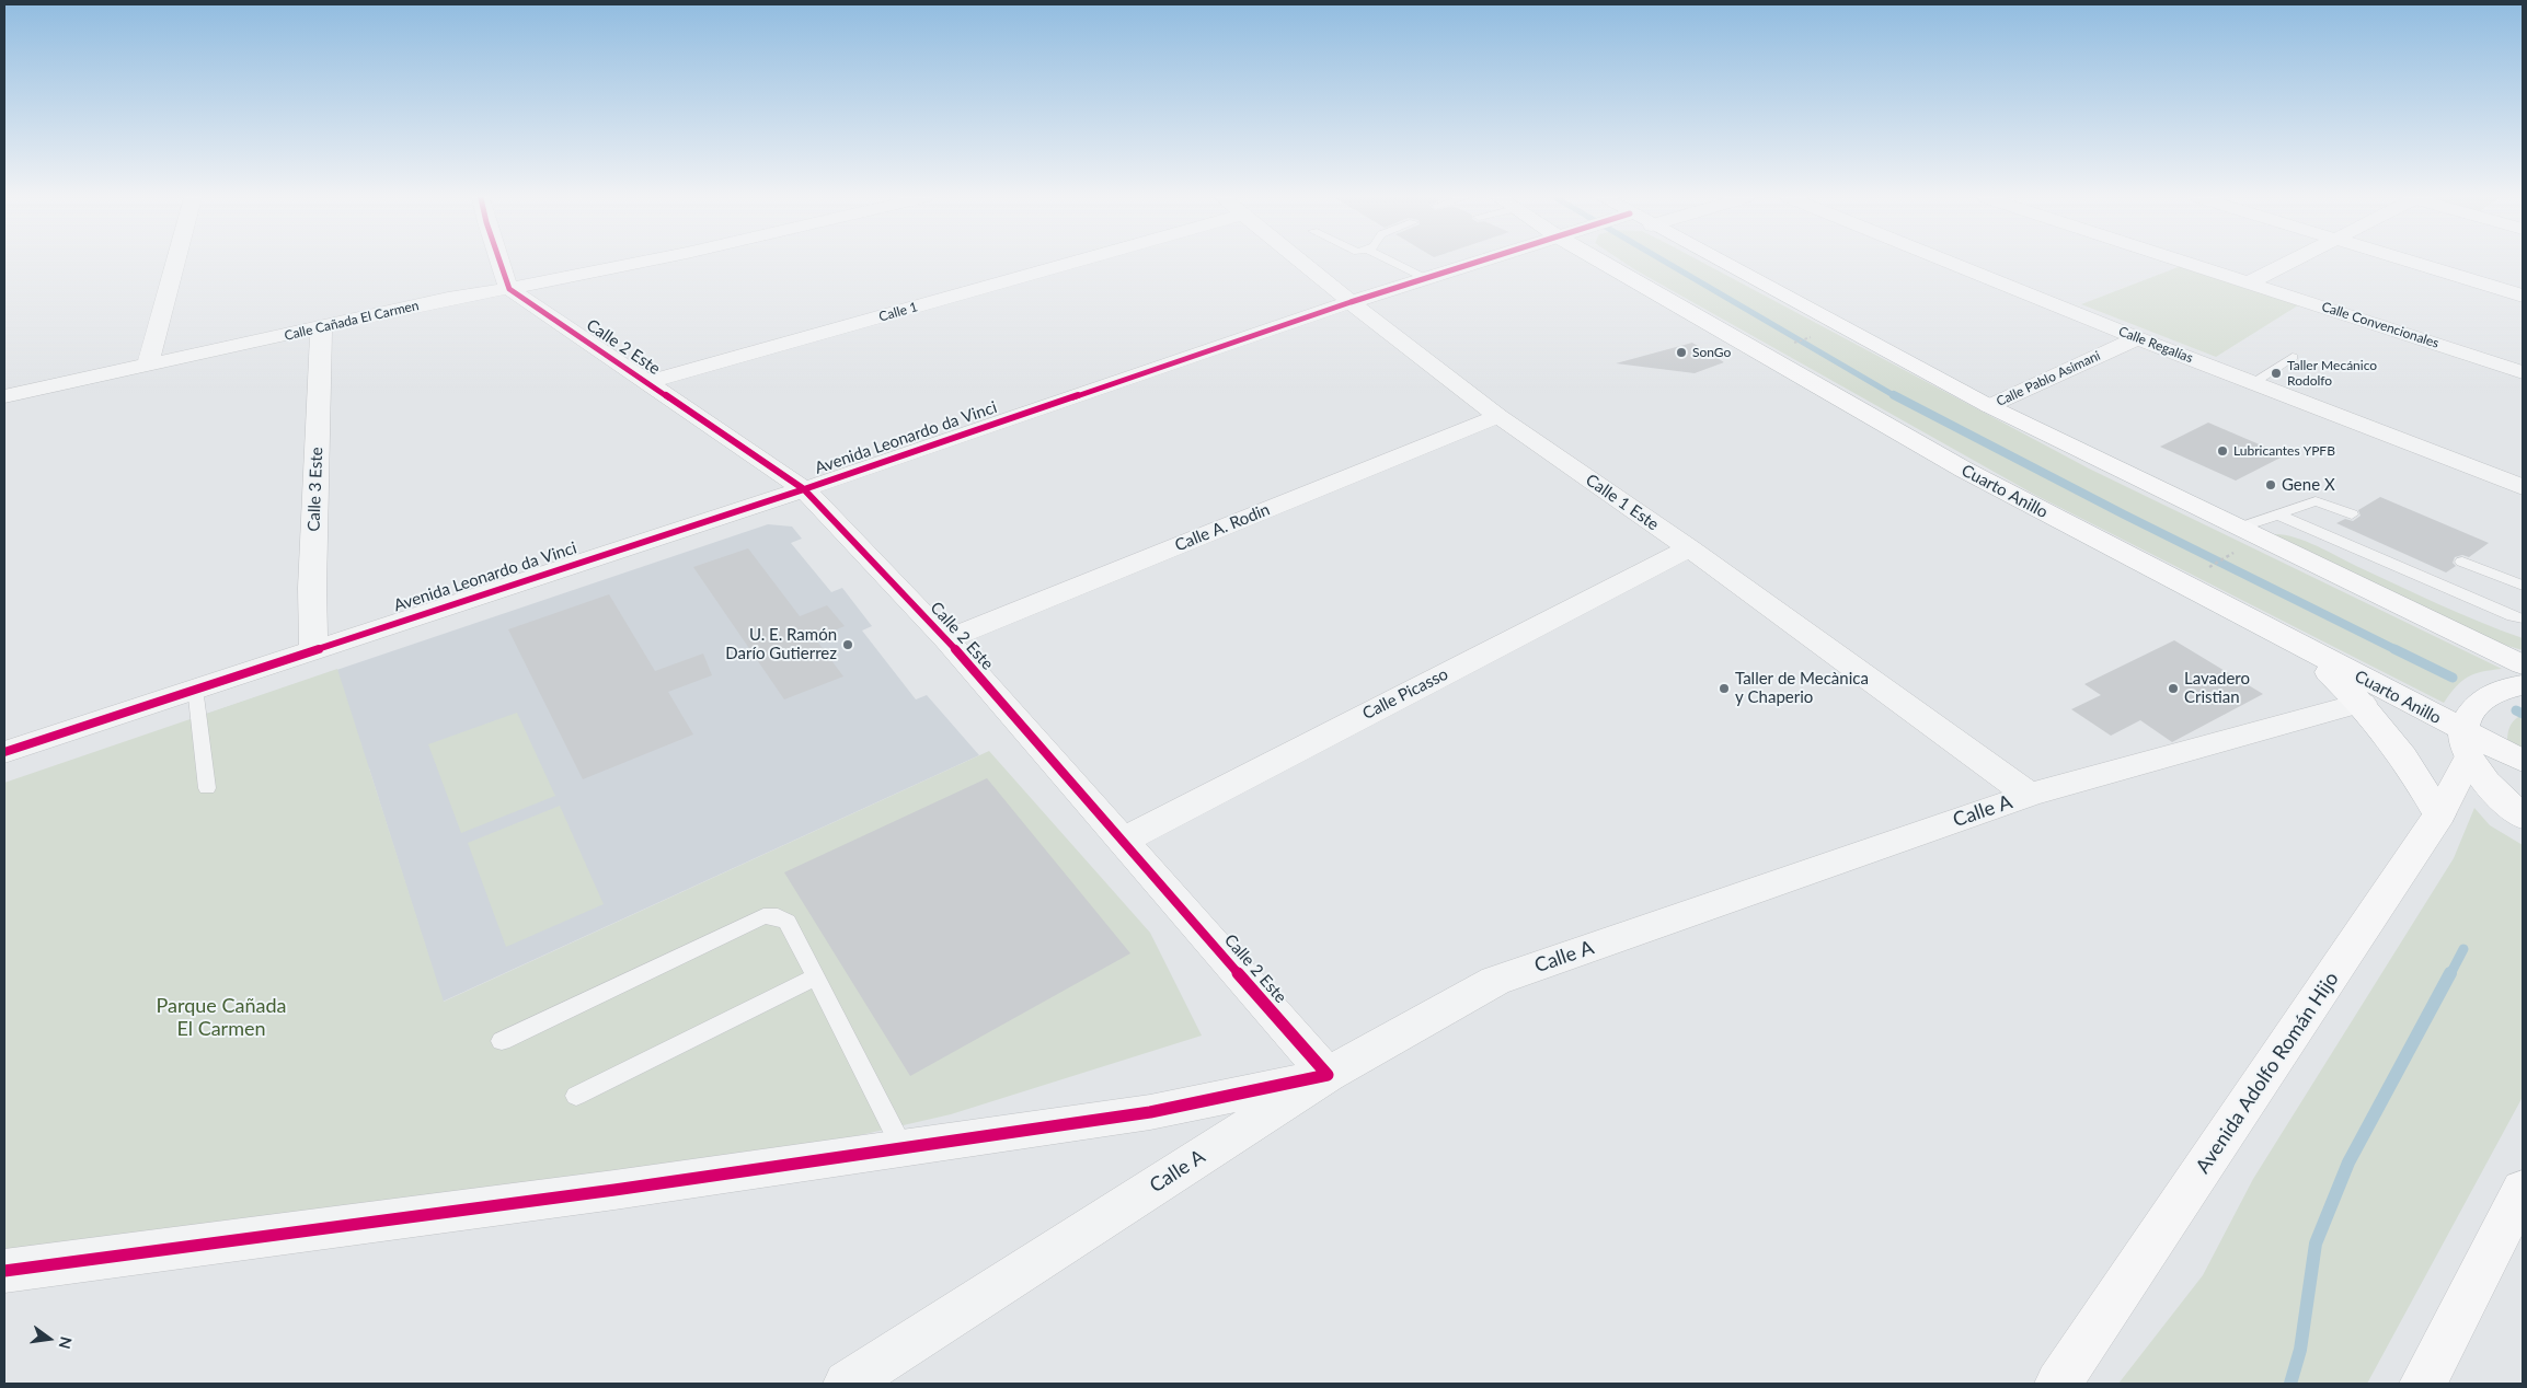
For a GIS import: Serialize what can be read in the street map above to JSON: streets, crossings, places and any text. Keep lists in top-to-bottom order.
{
  "streets": {
    "main road": ["Cuarto Anillo", "Avenida Adolfo Román Hijo"],
    "street": [
      "Calle 1",
      "Calle Cañada El Carmen",
      "Calle Convencionales",
      "Calle Regalías",
      "Calle 2 Este",
      "Calle Pablo Asimani",
      "Avenida Leonardo da Vinci",
      "Calle 3 Este",
      "Calle 1 Este",
      "Calle A. Rodin",
      "Calle Picasso",
      "Calle A"
    ]
  },
  "crossings": [
    ["Calle 1", "Calle 2 Este"],
    ["Calle Cañada El Carmen", "Calle 2 Este"],
    ["Calle Cañada El Carmen", "Calle 3 Este"],
    ["Calle Regalías", "Calle Pablo Asimani"],
    ["Calle 2 Este", "Avenida Leonardo da Vinci"],
    ["Calle 2 Este", "Calle A. Rodin"],
    ["Calle 2 Este", "Calle Picasso"],
    ["Calle 2 Este", "Calle A"],
    ["Avenida Leonardo da Vinci", "Calle 3 Este"],
    ["Avenida Leonardo da Vinci", "Calle 1 Este"],
    ["Cuarto Anillo", "Avenida Adolfo Román Hijo"],
    ["Calle 1 Este", "Calle A. Rodin"],
    ["Calle 1 Este", "Calle Picasso"],
    ["Calle 1 Este", "Calle A"]
  ],
  "parks": ["Parque Cañada El Carmen"],
  "places": [
    "SonGo",
    "Taller Mecánico Rodolfo",
    "Lubricantes YPFB",
    "Gene X",
    "U. E. Ramón Darío Gutierrez",
    "Taller de Mecànica y Chaperio",
    "Lavadero Cristian"
  ],
  "north": "right"
}
